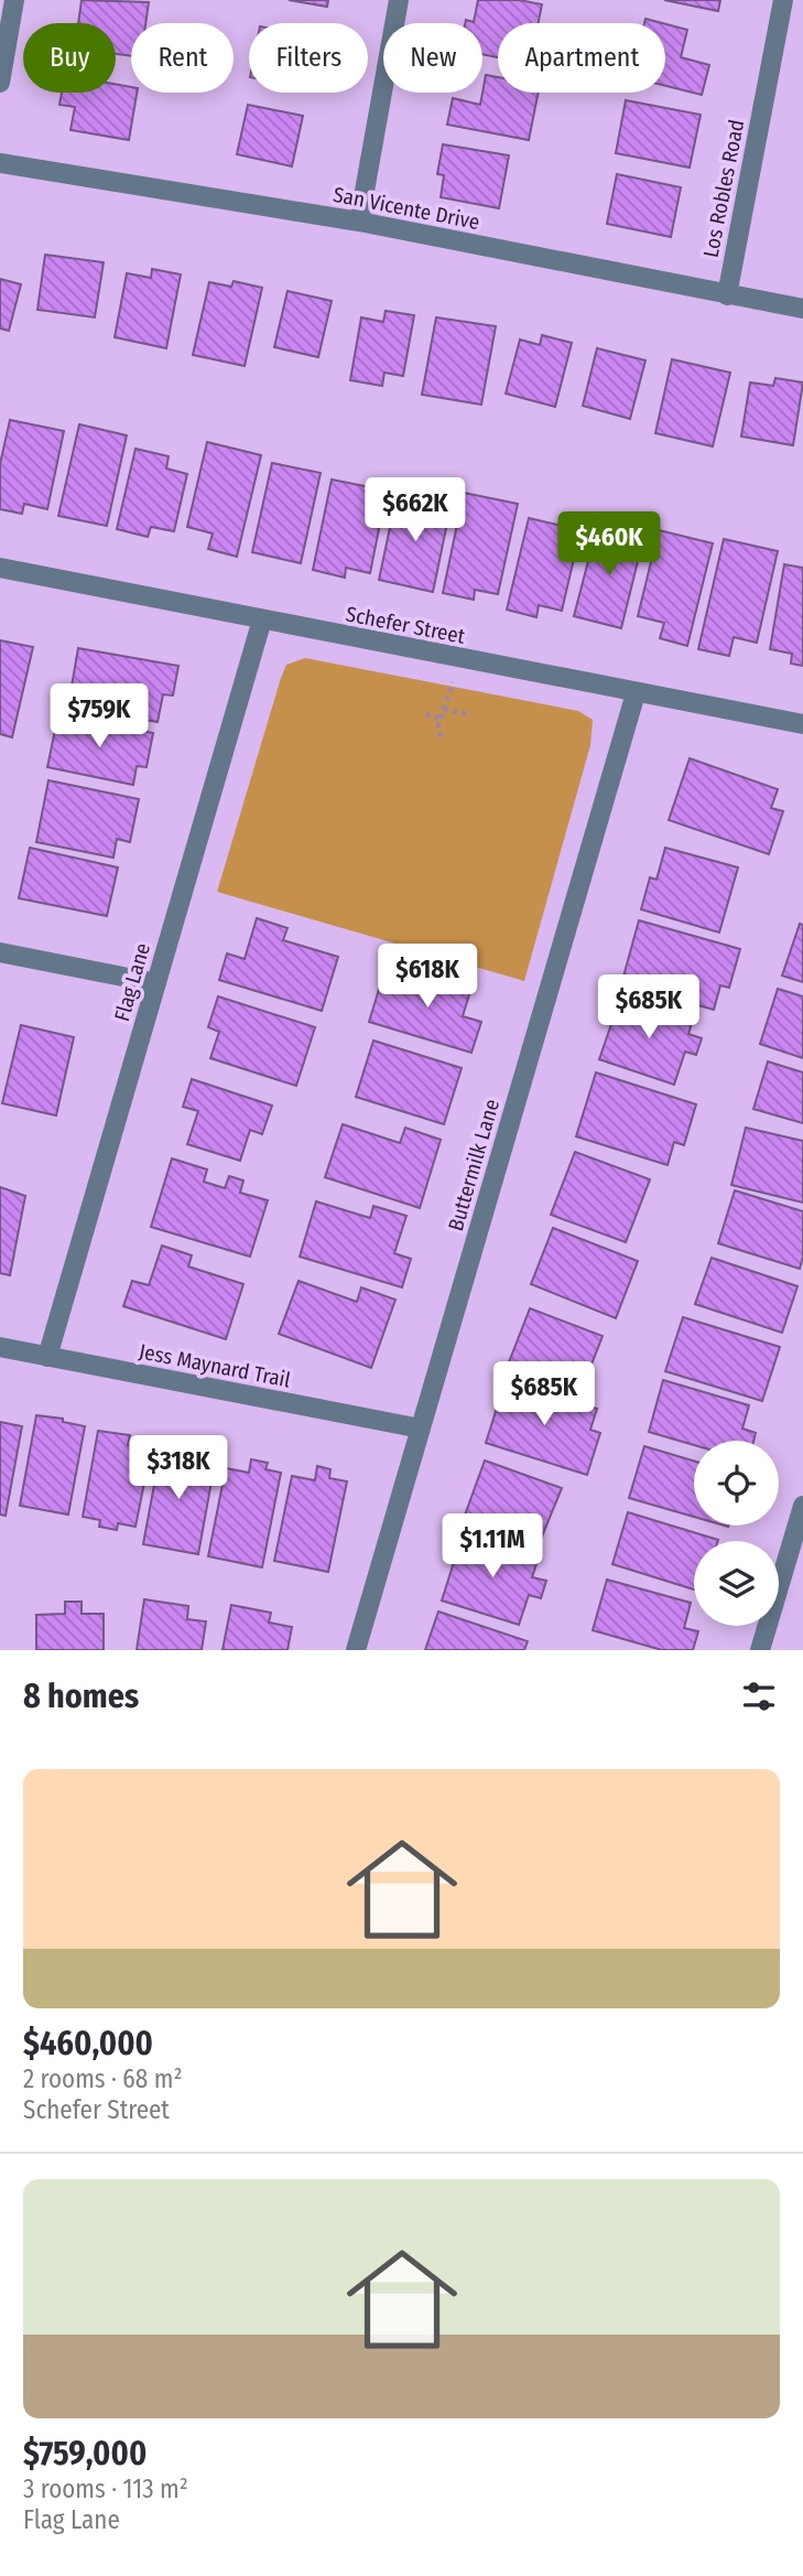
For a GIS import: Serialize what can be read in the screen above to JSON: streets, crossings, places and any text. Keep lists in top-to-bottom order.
{
  "streets": {
    "street": [
      "Los Robles Road",
      "San Vicente Drive",
      "Schefer Street",
      "Flag Lane",
      "Buttermilk Lane",
      "Jess Maynard Trail"
    ]
  },
  "crossings": [
    ["Los Robles Road", "San Vicente Drive"],
    ["Schefer Street", "Flag Lane"],
    ["Schefer Street", "Buttermilk Lane"],
    ["Flag Lane", "Jess Maynard Trail"],
    ["Buttermilk Lane", "Jess Maynard Trail"]
  ],
  "page": {
    "chip": [
      "Buy",
      "Rent",
      "Filters",
      "New",
      "Apartment"
    ],
    "price": [
      "$662K",
      "$460K",
      "$759K",
      "$618K",
      "$685K",
      "$685K",
      "$318K",
      "$1.11M"
    ],
    "heading": "8 homes",
    "list": [
      {
        "name": "$460,000",
        "note": "2 rooms · 68 m² · Schefer Street"
      },
      {
        "name": "$759,000",
        "note": "3 rooms · 113 m² · Flag Lane"
      }
    ]
  }
}
